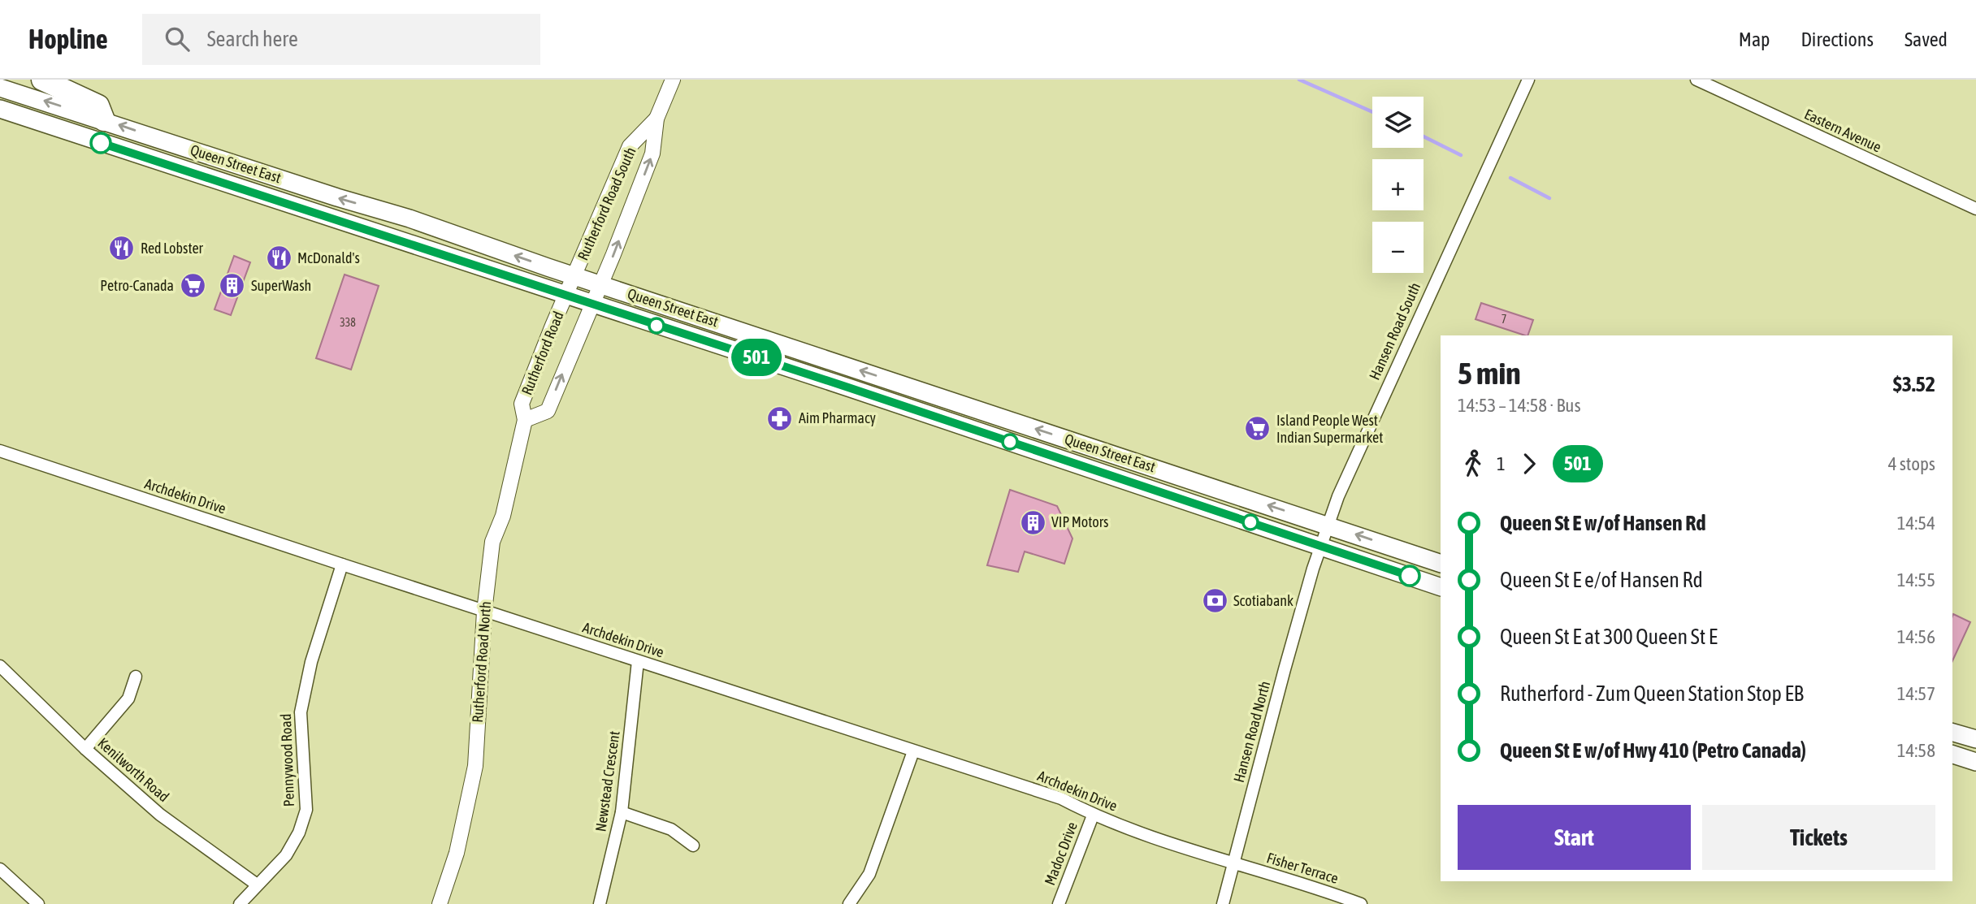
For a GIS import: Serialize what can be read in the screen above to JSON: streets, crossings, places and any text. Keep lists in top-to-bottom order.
{
  "streets": {
    "main road": ["Queen Street East"],
    "street": [
      "Eastern Avenue",
      "Rutherford Road South",
      "Hansen Road South",
      "Rutherford Road",
      "Archdekin Drive",
      "Rutherford Road North",
      "Hansen Road North",
      "Pennywood Road",
      "Kenilworth Road",
      "Newstead Crescent",
      "Madoc Drive",
      "Fisher Terrace"
    ]
  },
  "crossings": [
    ["Queen Street East", "Rutherford Road South"],
    ["Queen Street East", "Hansen Road South"],
    ["Queen Street East", "Rutherford Road"],
    ["Rutherford Road South", "Rutherford Road"],
    ["Hansen Road South", "Hansen Road North"],
    ["Rutherford Road", "Rutherford Road North"],
    ["Archdekin Drive", "Rutherford Road North"],
    ["Archdekin Drive", "Hansen Road North"],
    ["Archdekin Drive", "Pennywood Road"],
    ["Archdekin Drive", "Newstead Crescent"],
    ["Archdekin Drive", "Madoc Drive"],
    ["Archdekin Drive", "Fisher Terrace"],
    ["Hansen Road North", "Fisher Terrace"],
    ["Pennywood Road", "Kenilworth Road"]
  ],
  "places": {
    "restaurant": ["Red Lobster", "McDonald's"],
    "supermarket": ["Petro-Canada", "Island People West Indian Supermarket"],
    "building": ["SuperWash", "VIP Motors"],
    "pharmacy": ["Aim Pharmacy"],
    "bank": ["Scotiabank"]
  },
  "lines": ["bus line 501"],
  "house_numbers": ["7", "338"],
  "page": {
    "header": "Hopline",
    "search": "Search here",
    "nav": ["Map", "Directions", "Saved"],
    "on_map": "501",
    "map_buttons": ["+", "−"],
    "heading": ["5 min", "14:53 – 14:58 · Bus", "$3.52"],
    "legs": ["1", "501", "4 stops"],
    "list": [
      {
        "name": "Queen St E w/of Hansen Rd",
        "value": "14:54"
      },
      {
        "name": "Queen St E e/of Hansen Rd",
        "value": "14:55"
      },
      {
        "name": "Queen St E at 300 Queen St E",
        "value": "14:56"
      },
      {
        "name": "Rutherford - Zum Queen Station Stop EB",
        "value": "14:57"
      },
      {
        "name": "Queen St E w/of Hwy 410 (Petro Canada)",
        "value": "14:58"
      }
    ],
    "buttons": ["Start", "Tickets"]
  }
}
